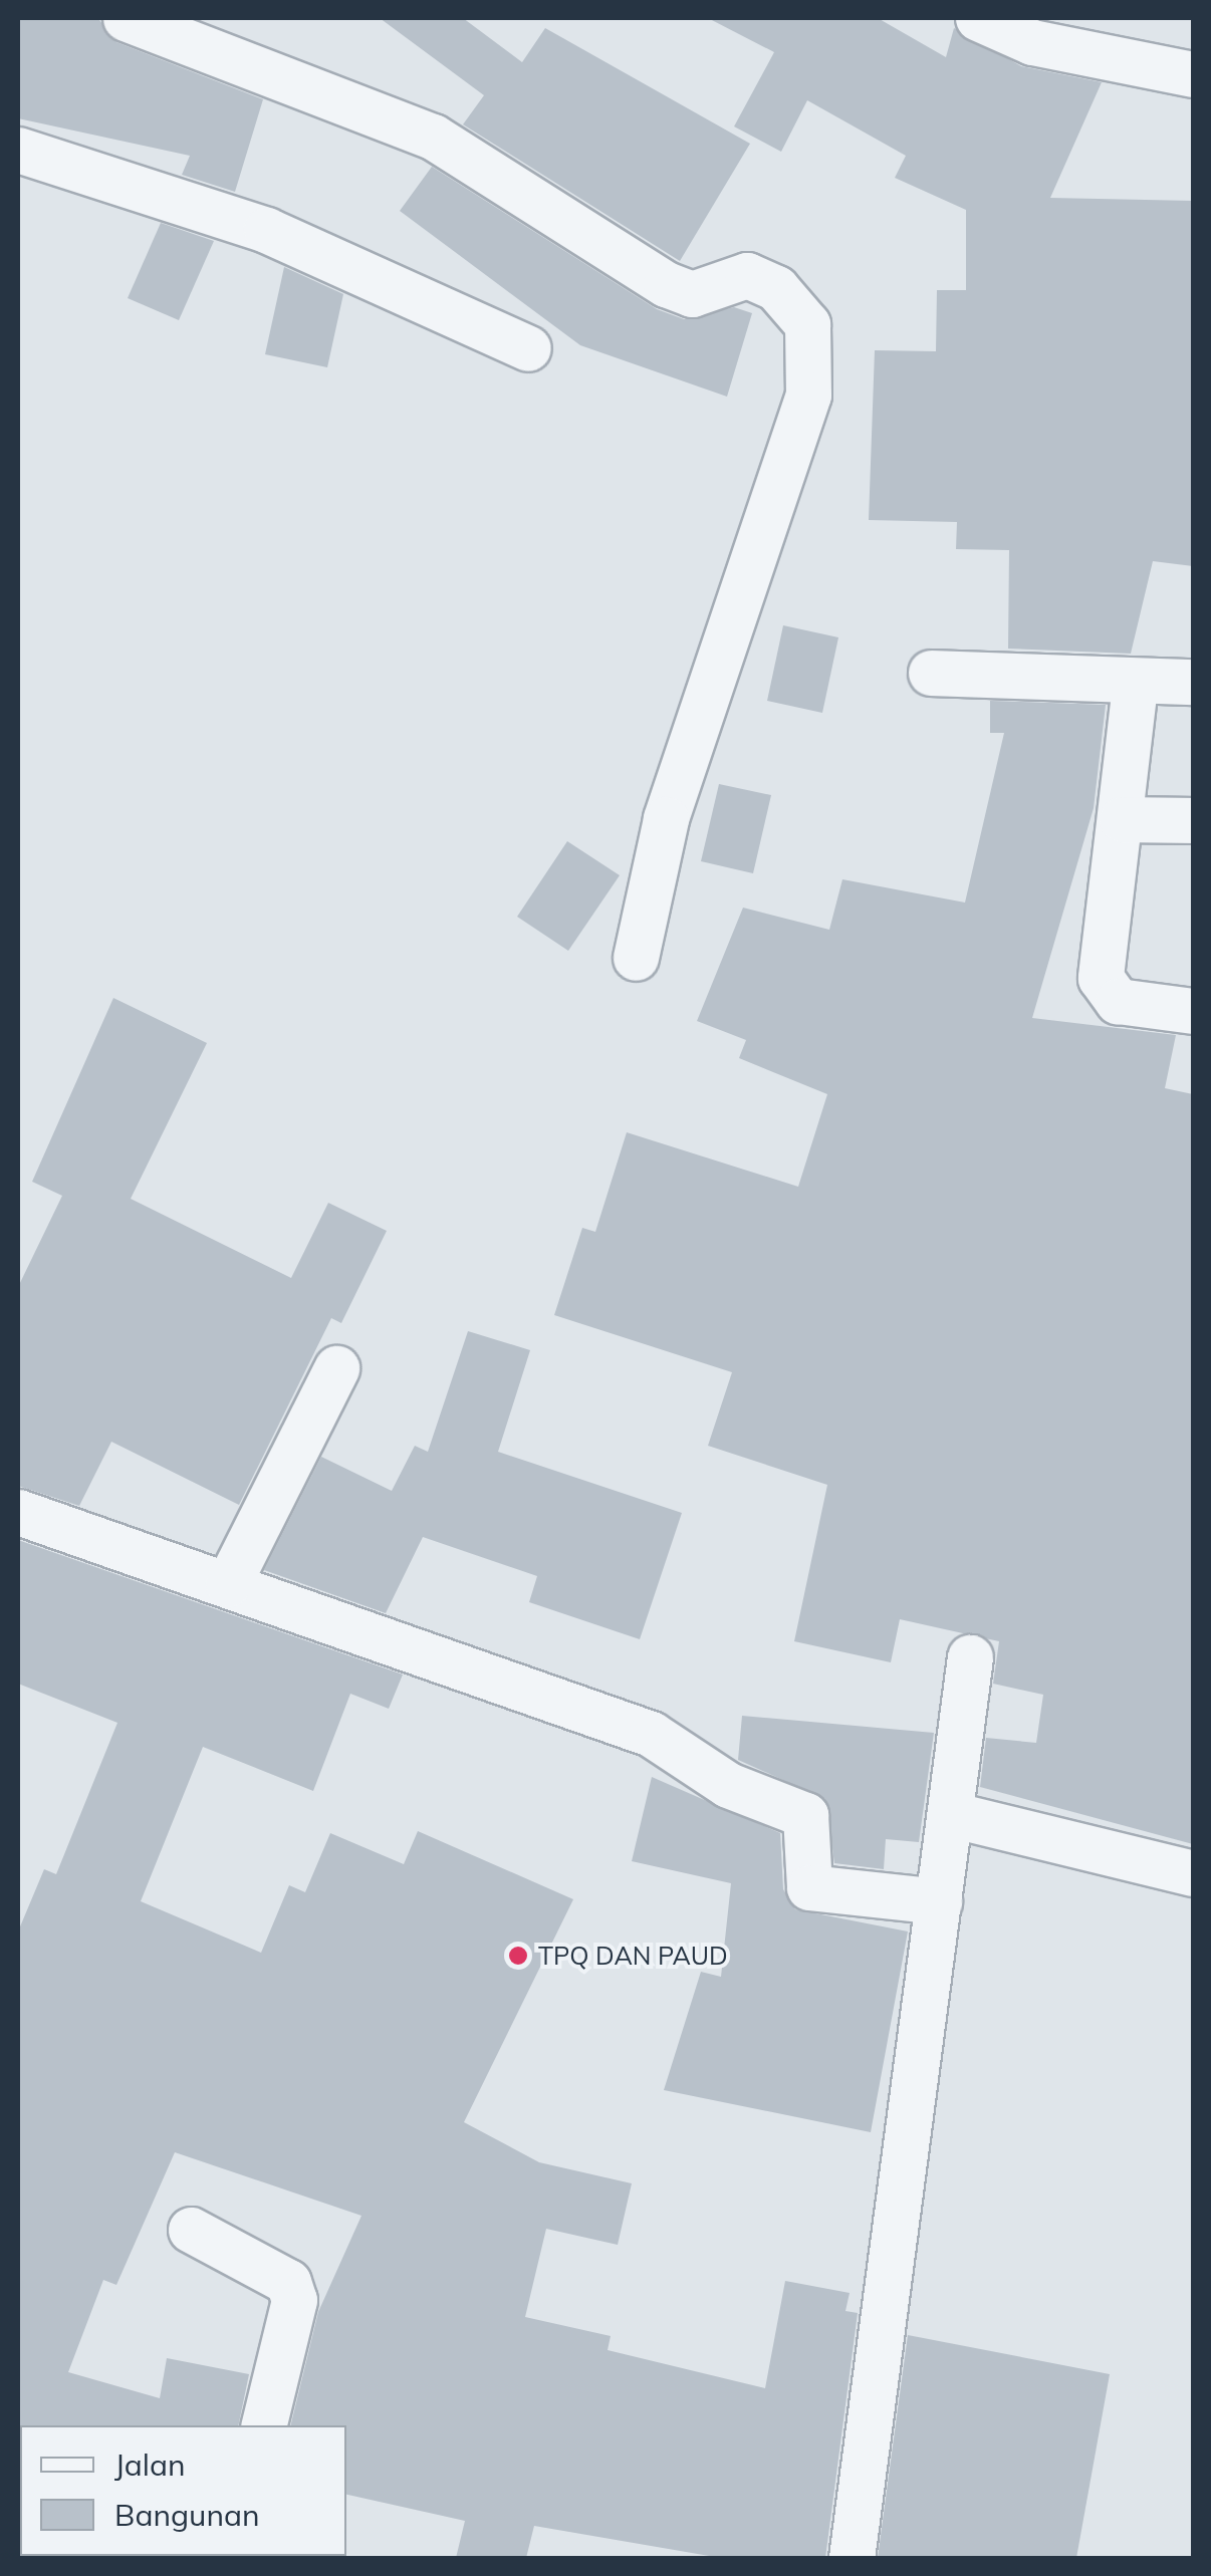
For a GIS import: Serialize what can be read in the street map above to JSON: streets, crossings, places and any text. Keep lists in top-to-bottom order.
{
  "places": ["TPQ DAN PAUD"],
  "legend": ["Jalan", "Bangunan"]
}
